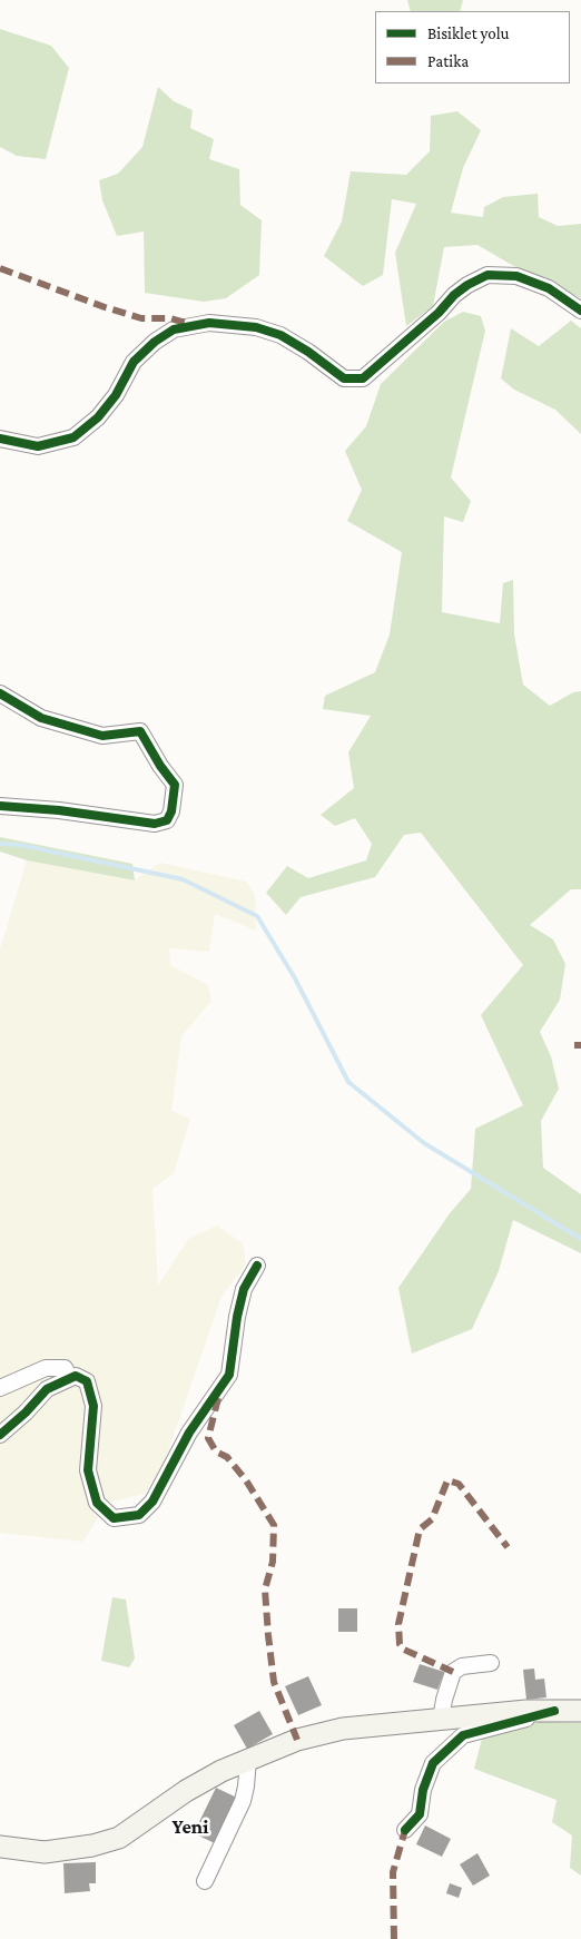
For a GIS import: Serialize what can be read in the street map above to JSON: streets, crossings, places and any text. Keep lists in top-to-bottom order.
{
  "districts": ["Yeni"],
  "legend": ["Bisiklet yolu", "Patika"]
}
